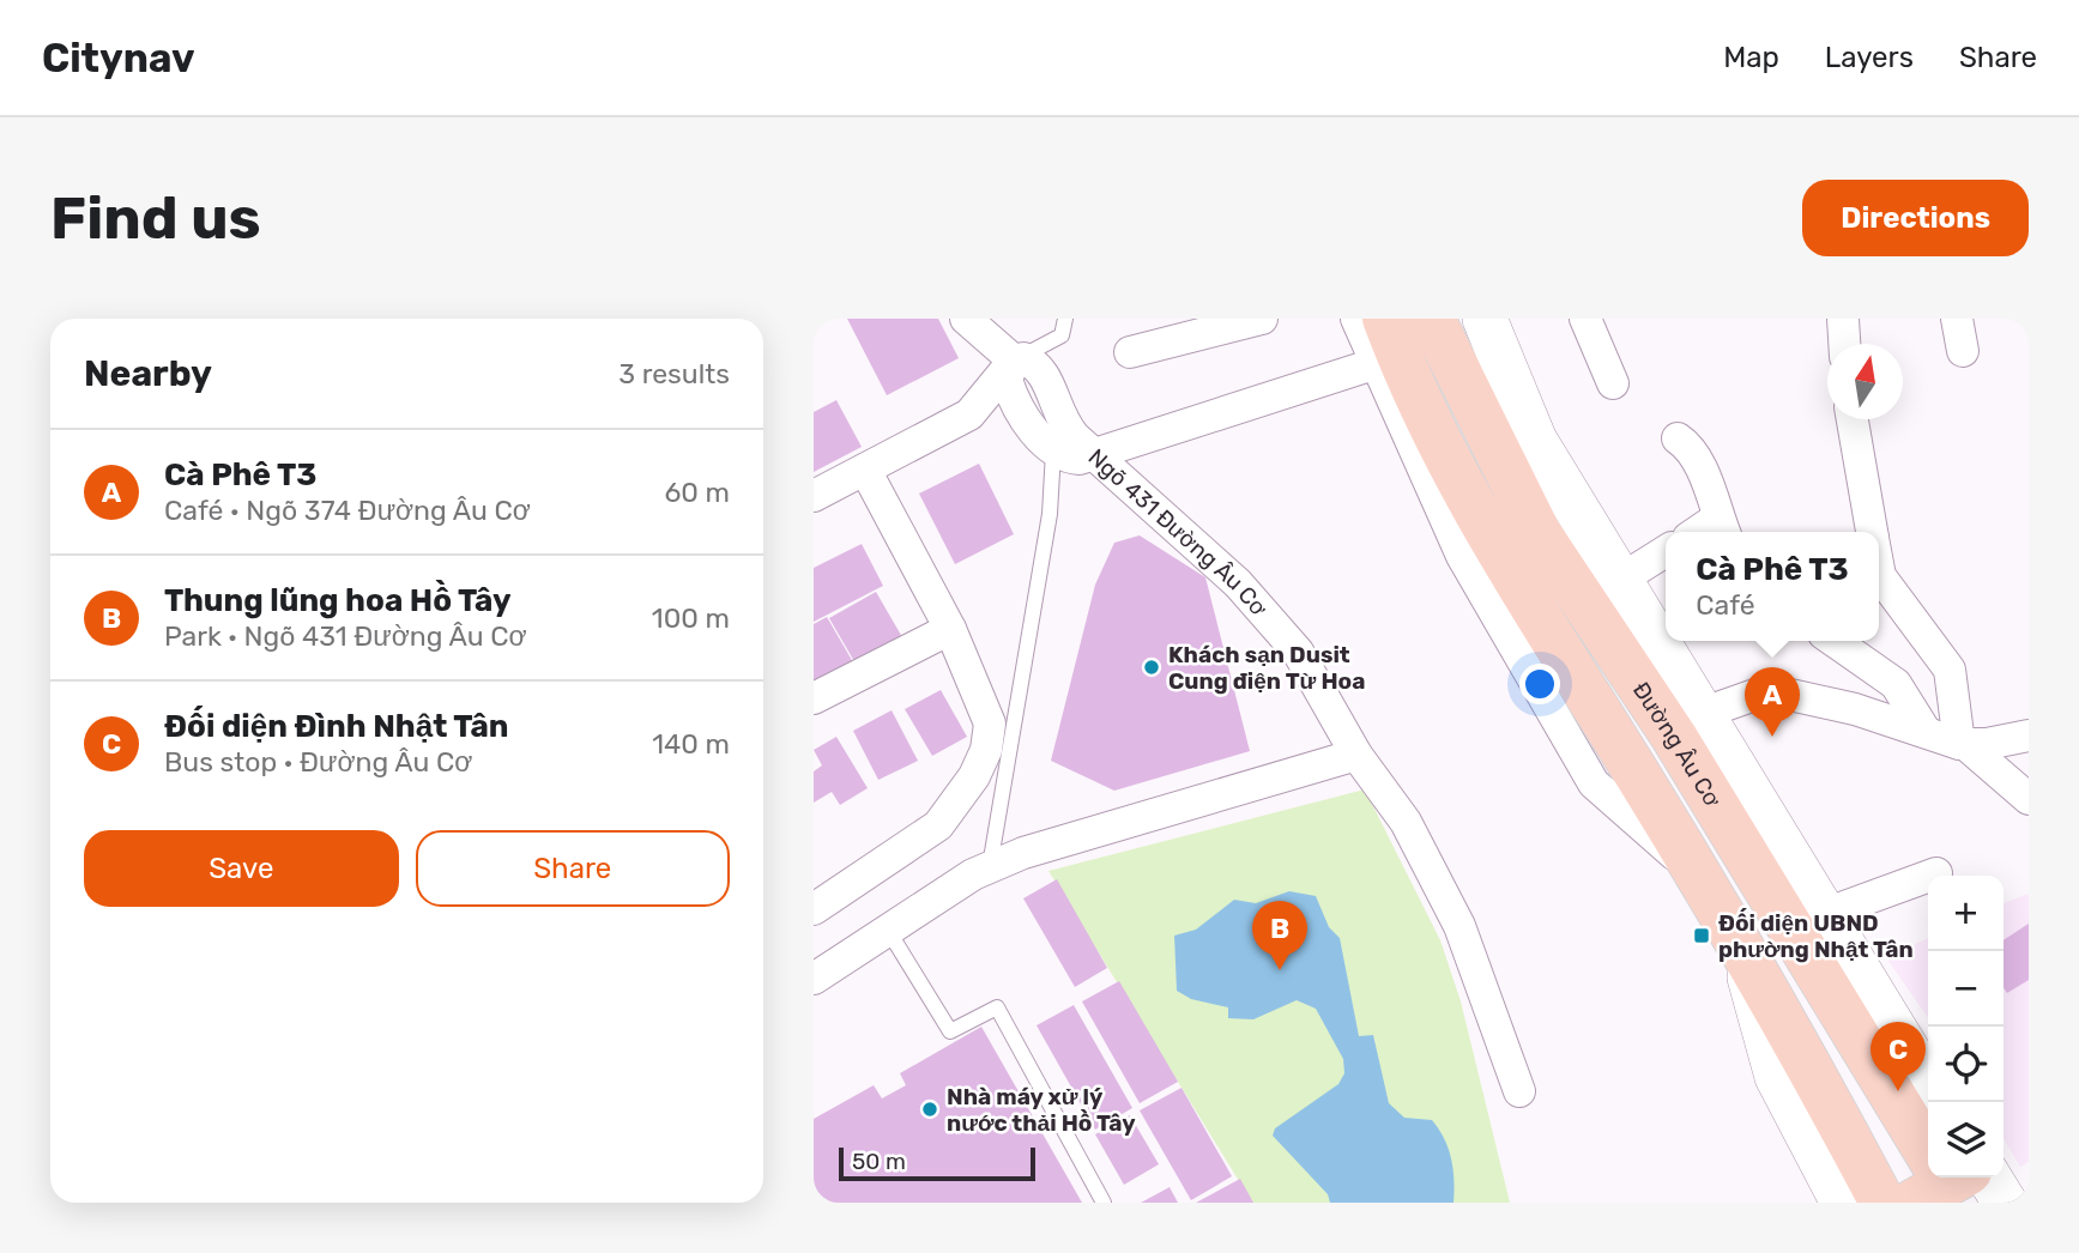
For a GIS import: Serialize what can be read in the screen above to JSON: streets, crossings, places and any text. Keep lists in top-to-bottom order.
{
  "streets": {
    "main road": ["Đường Âu Cơ"],
    "street": ["Ngõ 431 Đường Âu Cơ"]
  },
  "places": {
    "other": ["Khách sạn Dusit Cung điện Từ Hoa", "Nhà máy xử lý nước thải Hồ Tây"],
    "transit": ["Đối diện UBND phường Nhật Tân"]
  },
  "scale_bar": "50 m",
  "north": "top",
  "page": {
    "header": "Citynav",
    "nav": ["Map", "Layers", "Share"],
    "buttons": [
      "Directions",
      ["Save", "Share"]
    ],
    "title": "Find us",
    "heading": ["Nearby", "3 results"],
    "list": [
      {
        "mark": "A",
        "name": "Cà Phê T3",
        "note": "Café · Ngõ 374 Đường Âu Cơ",
        "value": "60 m"
      },
      {
        "mark": "B",
        "name": "Thung lũng hoa Hồ Tây",
        "note": "Park · Ngõ 431 Đường Âu Cơ",
        "value": "100 m"
      },
      {
        "mark": "C",
        "name": "Đối diện Đình Nhật Tân",
        "note": "Bus stop · Đường Âu Cơ",
        "value": "140 m"
      }
    ],
    "popup": ["Cà Phê T3", "Café"],
    "pins": ["A", "B", "C"],
    "map_buttons": ["+", "−"],
    "scale": "50 m"
  }
}
